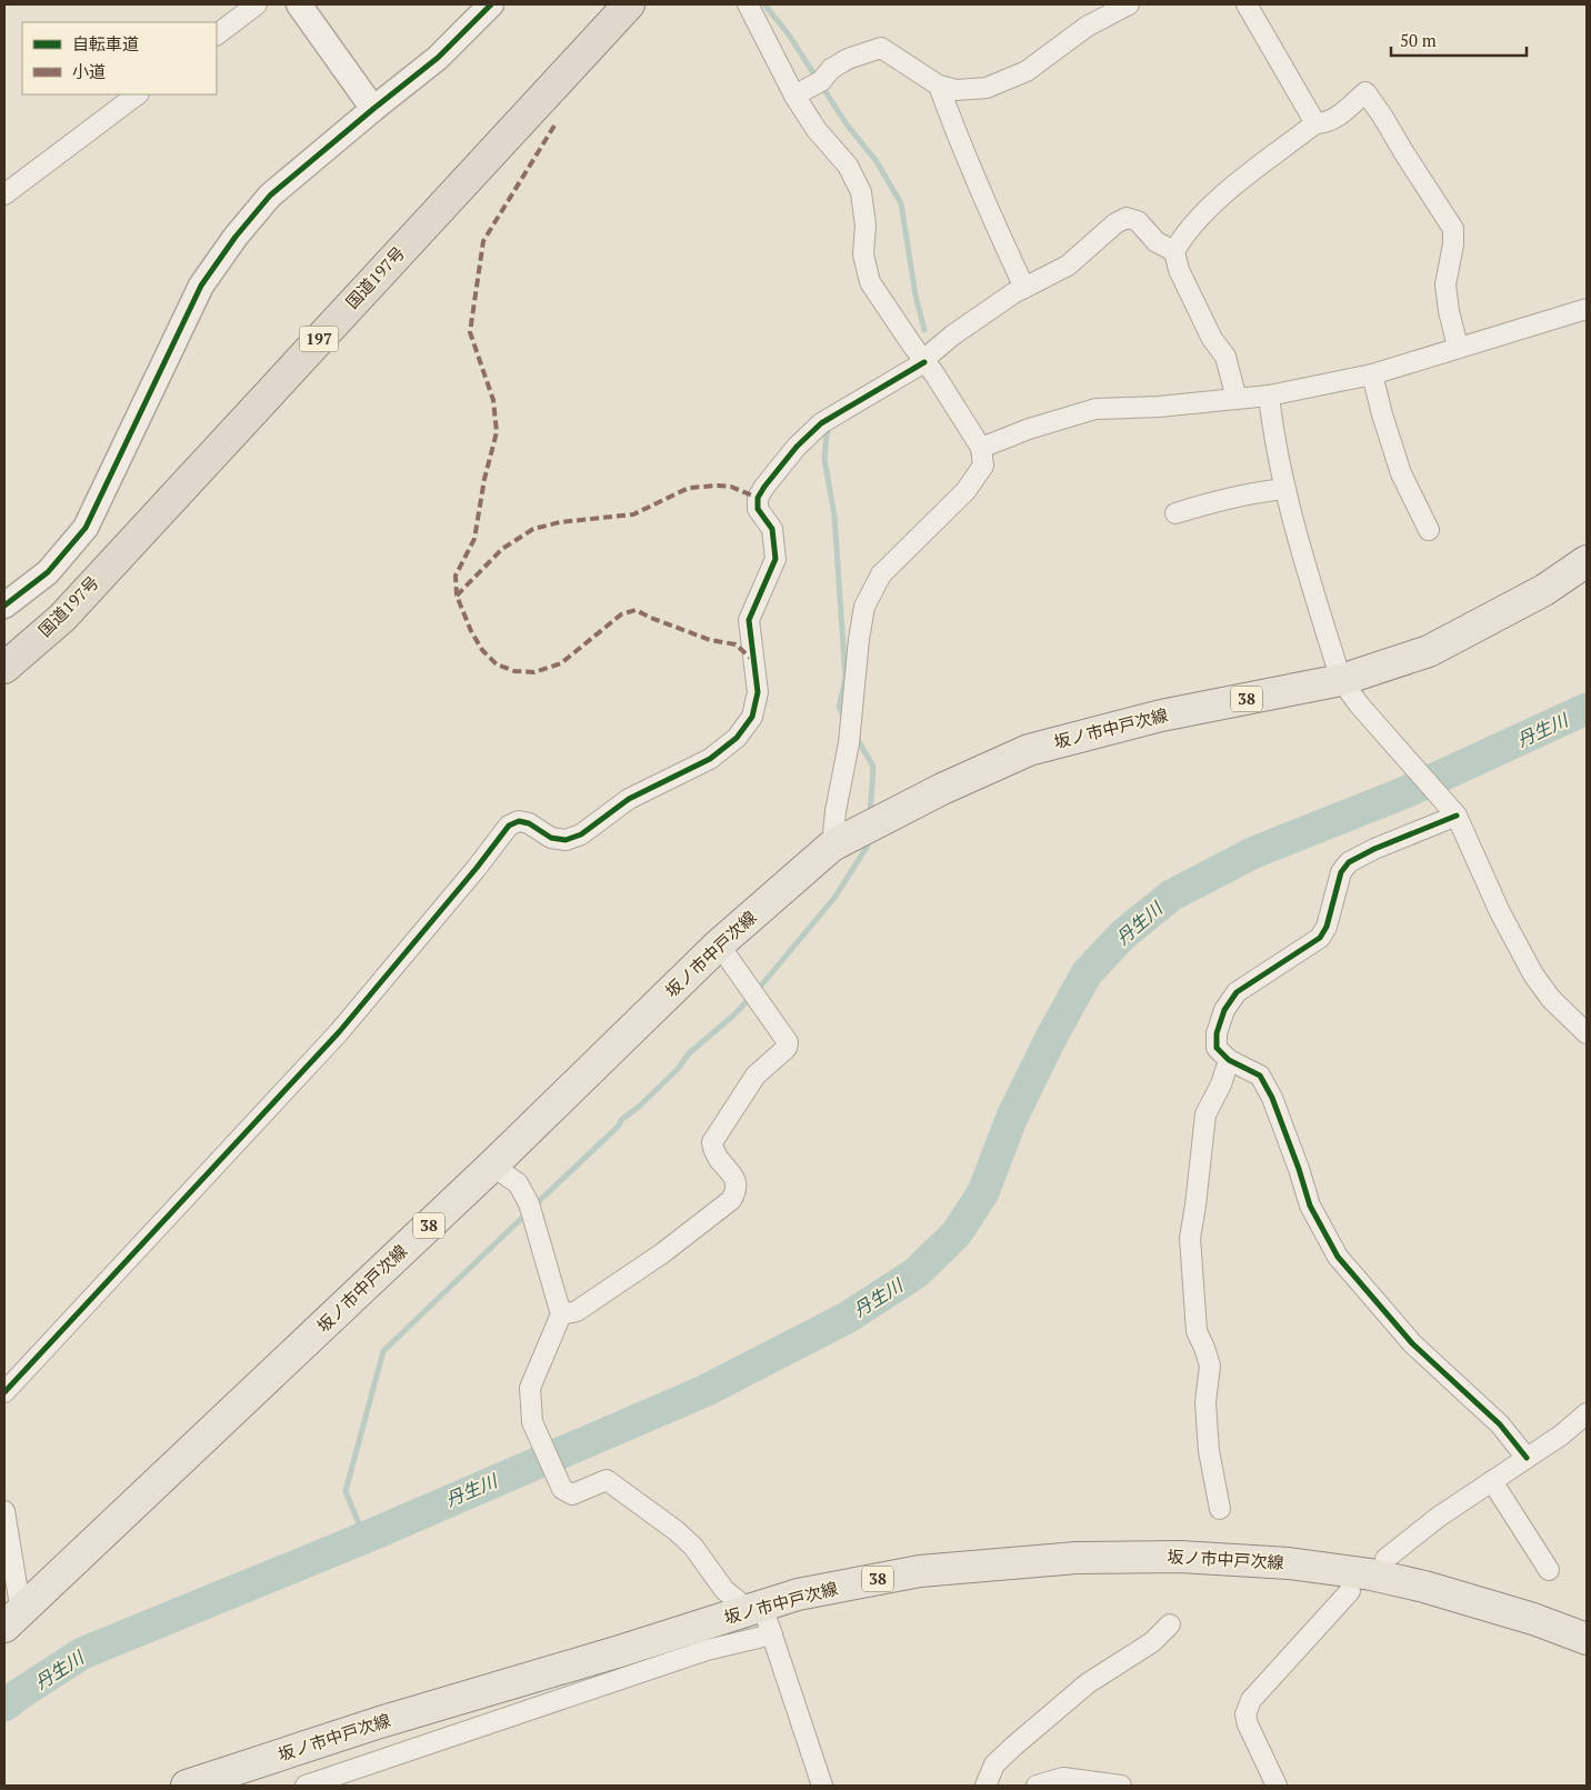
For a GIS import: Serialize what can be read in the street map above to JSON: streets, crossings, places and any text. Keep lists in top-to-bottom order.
{
  "streets": {
    "highway": ["国道197号", "197"],
    "main road": ["38", "坂ノ市中戸次線"]
  },
  "water": ["丹生川"],
  "legend": ["自転車道", "小道"],
  "scale_bar": "50 m"
}
